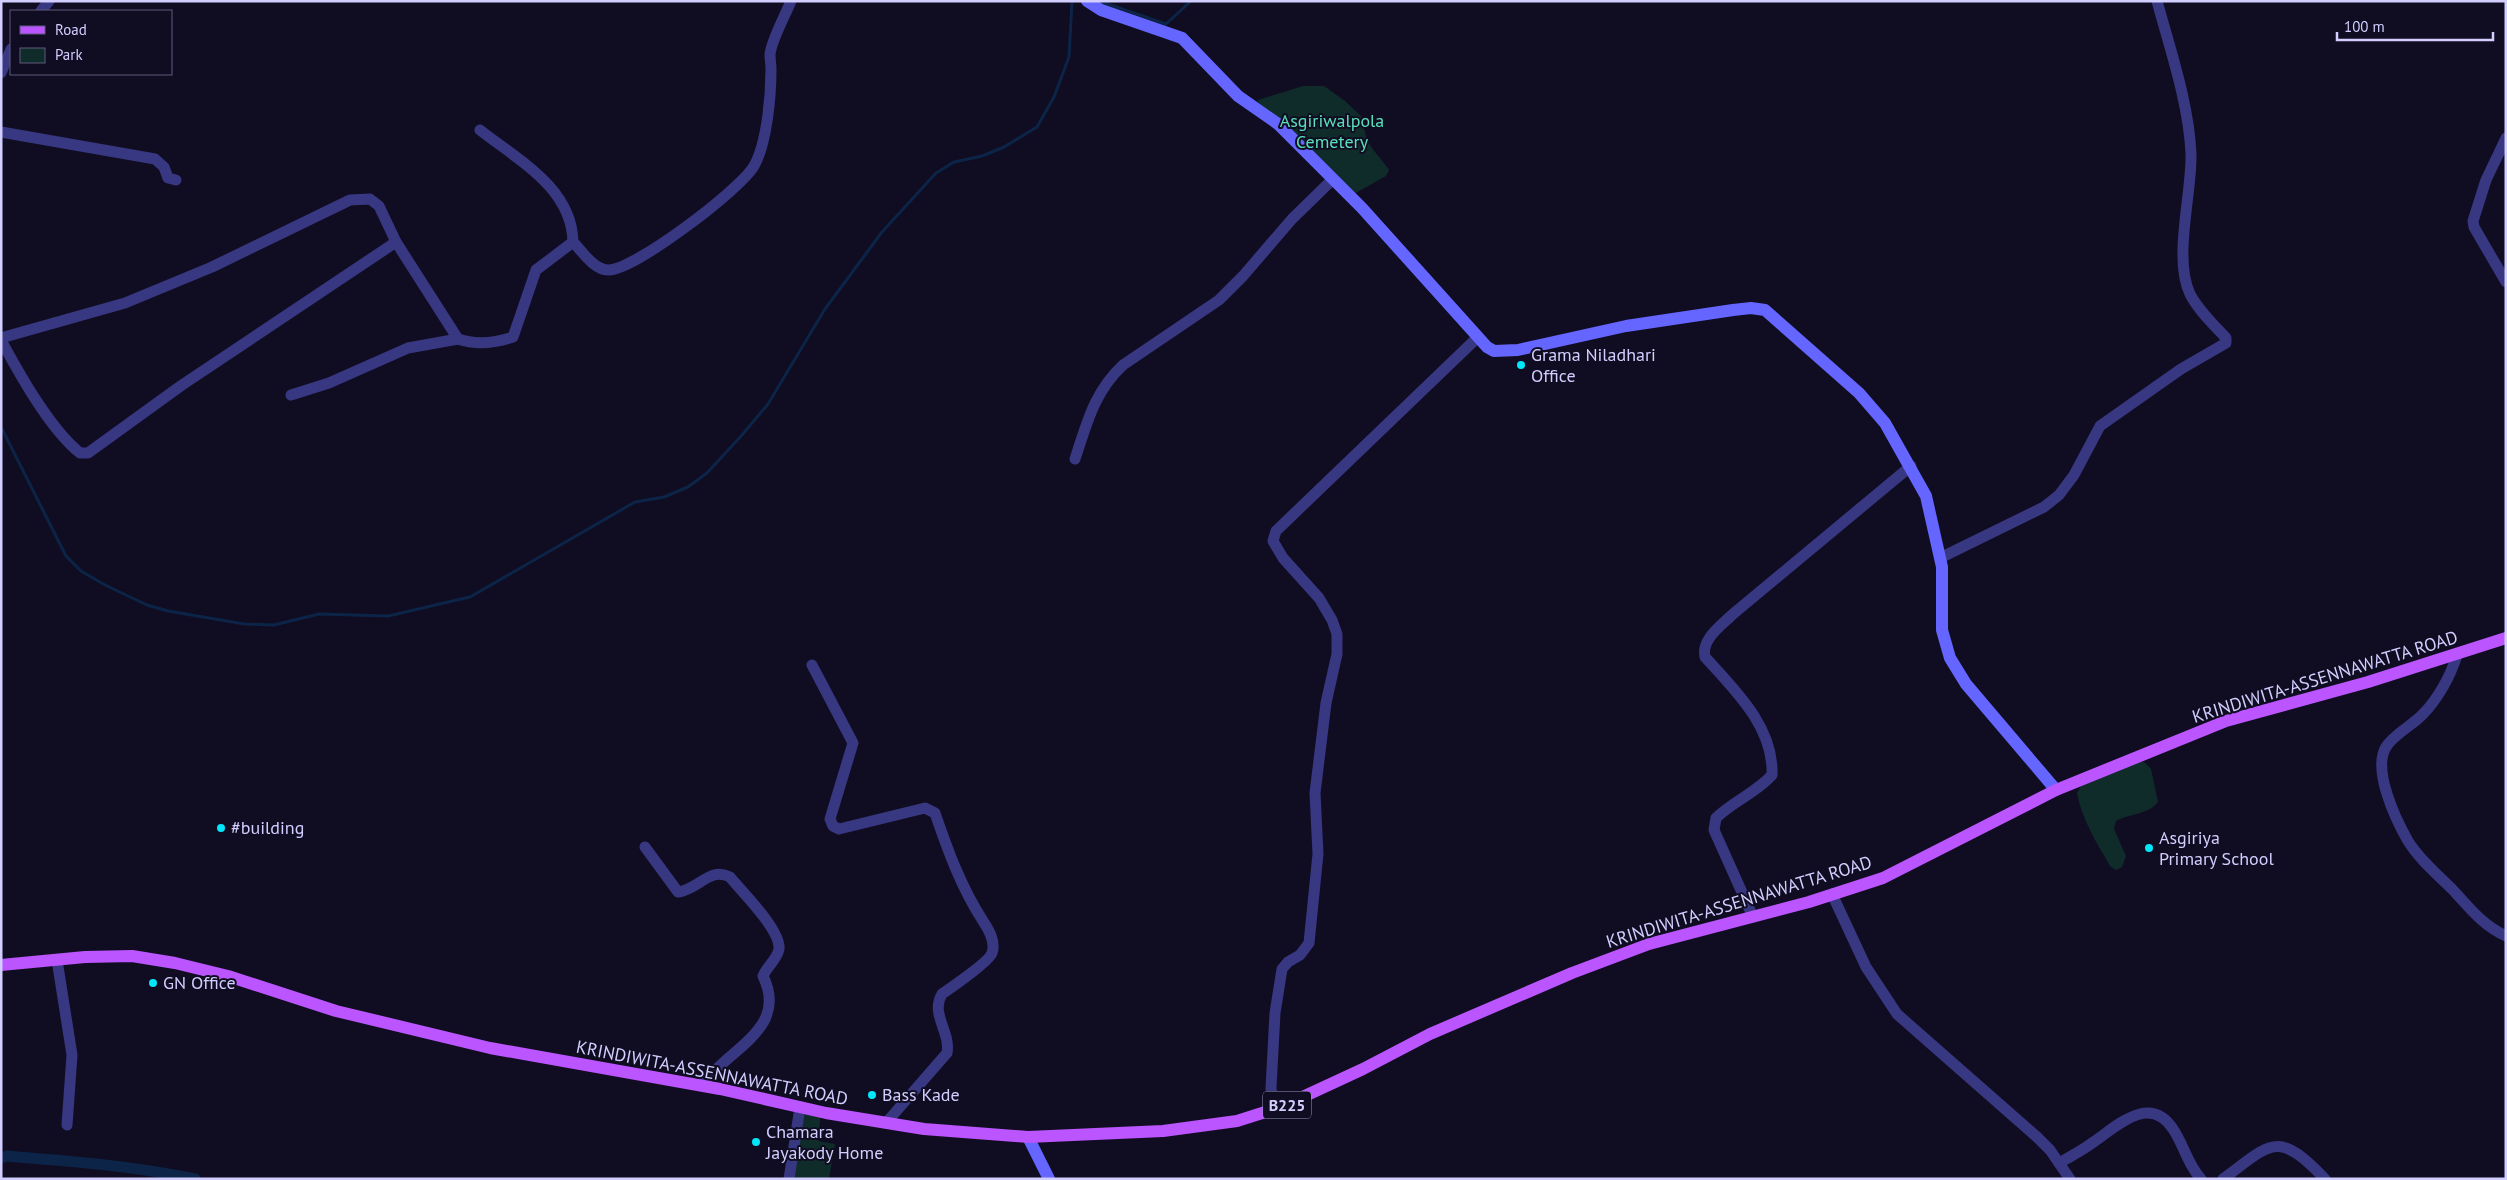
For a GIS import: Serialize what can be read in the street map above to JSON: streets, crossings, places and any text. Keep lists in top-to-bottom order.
{
  "streets": {
    "main road": ["KRINDIWITA-ASSENNAWATTA ROAD", "B225"]
  },
  "parks": ["Asgiriwalpola Cemetery"],
  "places": [
    "Grama Niladhari Office",
    "#building",
    "Asgiriya Primary School",
    "GN Office",
    "Bass Kade",
    "Chamara Jayakody Home"
  ],
  "legend": ["Road", "Park"],
  "scale_bar": "100 m"
}
